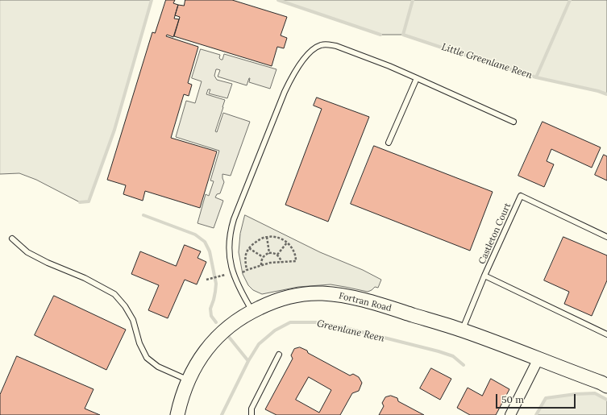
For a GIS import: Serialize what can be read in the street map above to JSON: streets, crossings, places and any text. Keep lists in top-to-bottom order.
{
  "streets": {
    "street": ["Fortran Road"],
    "lane": ["Castleton Court"]
  },
  "crossings": [
    ["Castleton Court", "Fortran Road"]
  ],
  "water": ["Little Greenlane Reen", "Greenlane Reen"],
  "scale_bar": "50 m"
}
